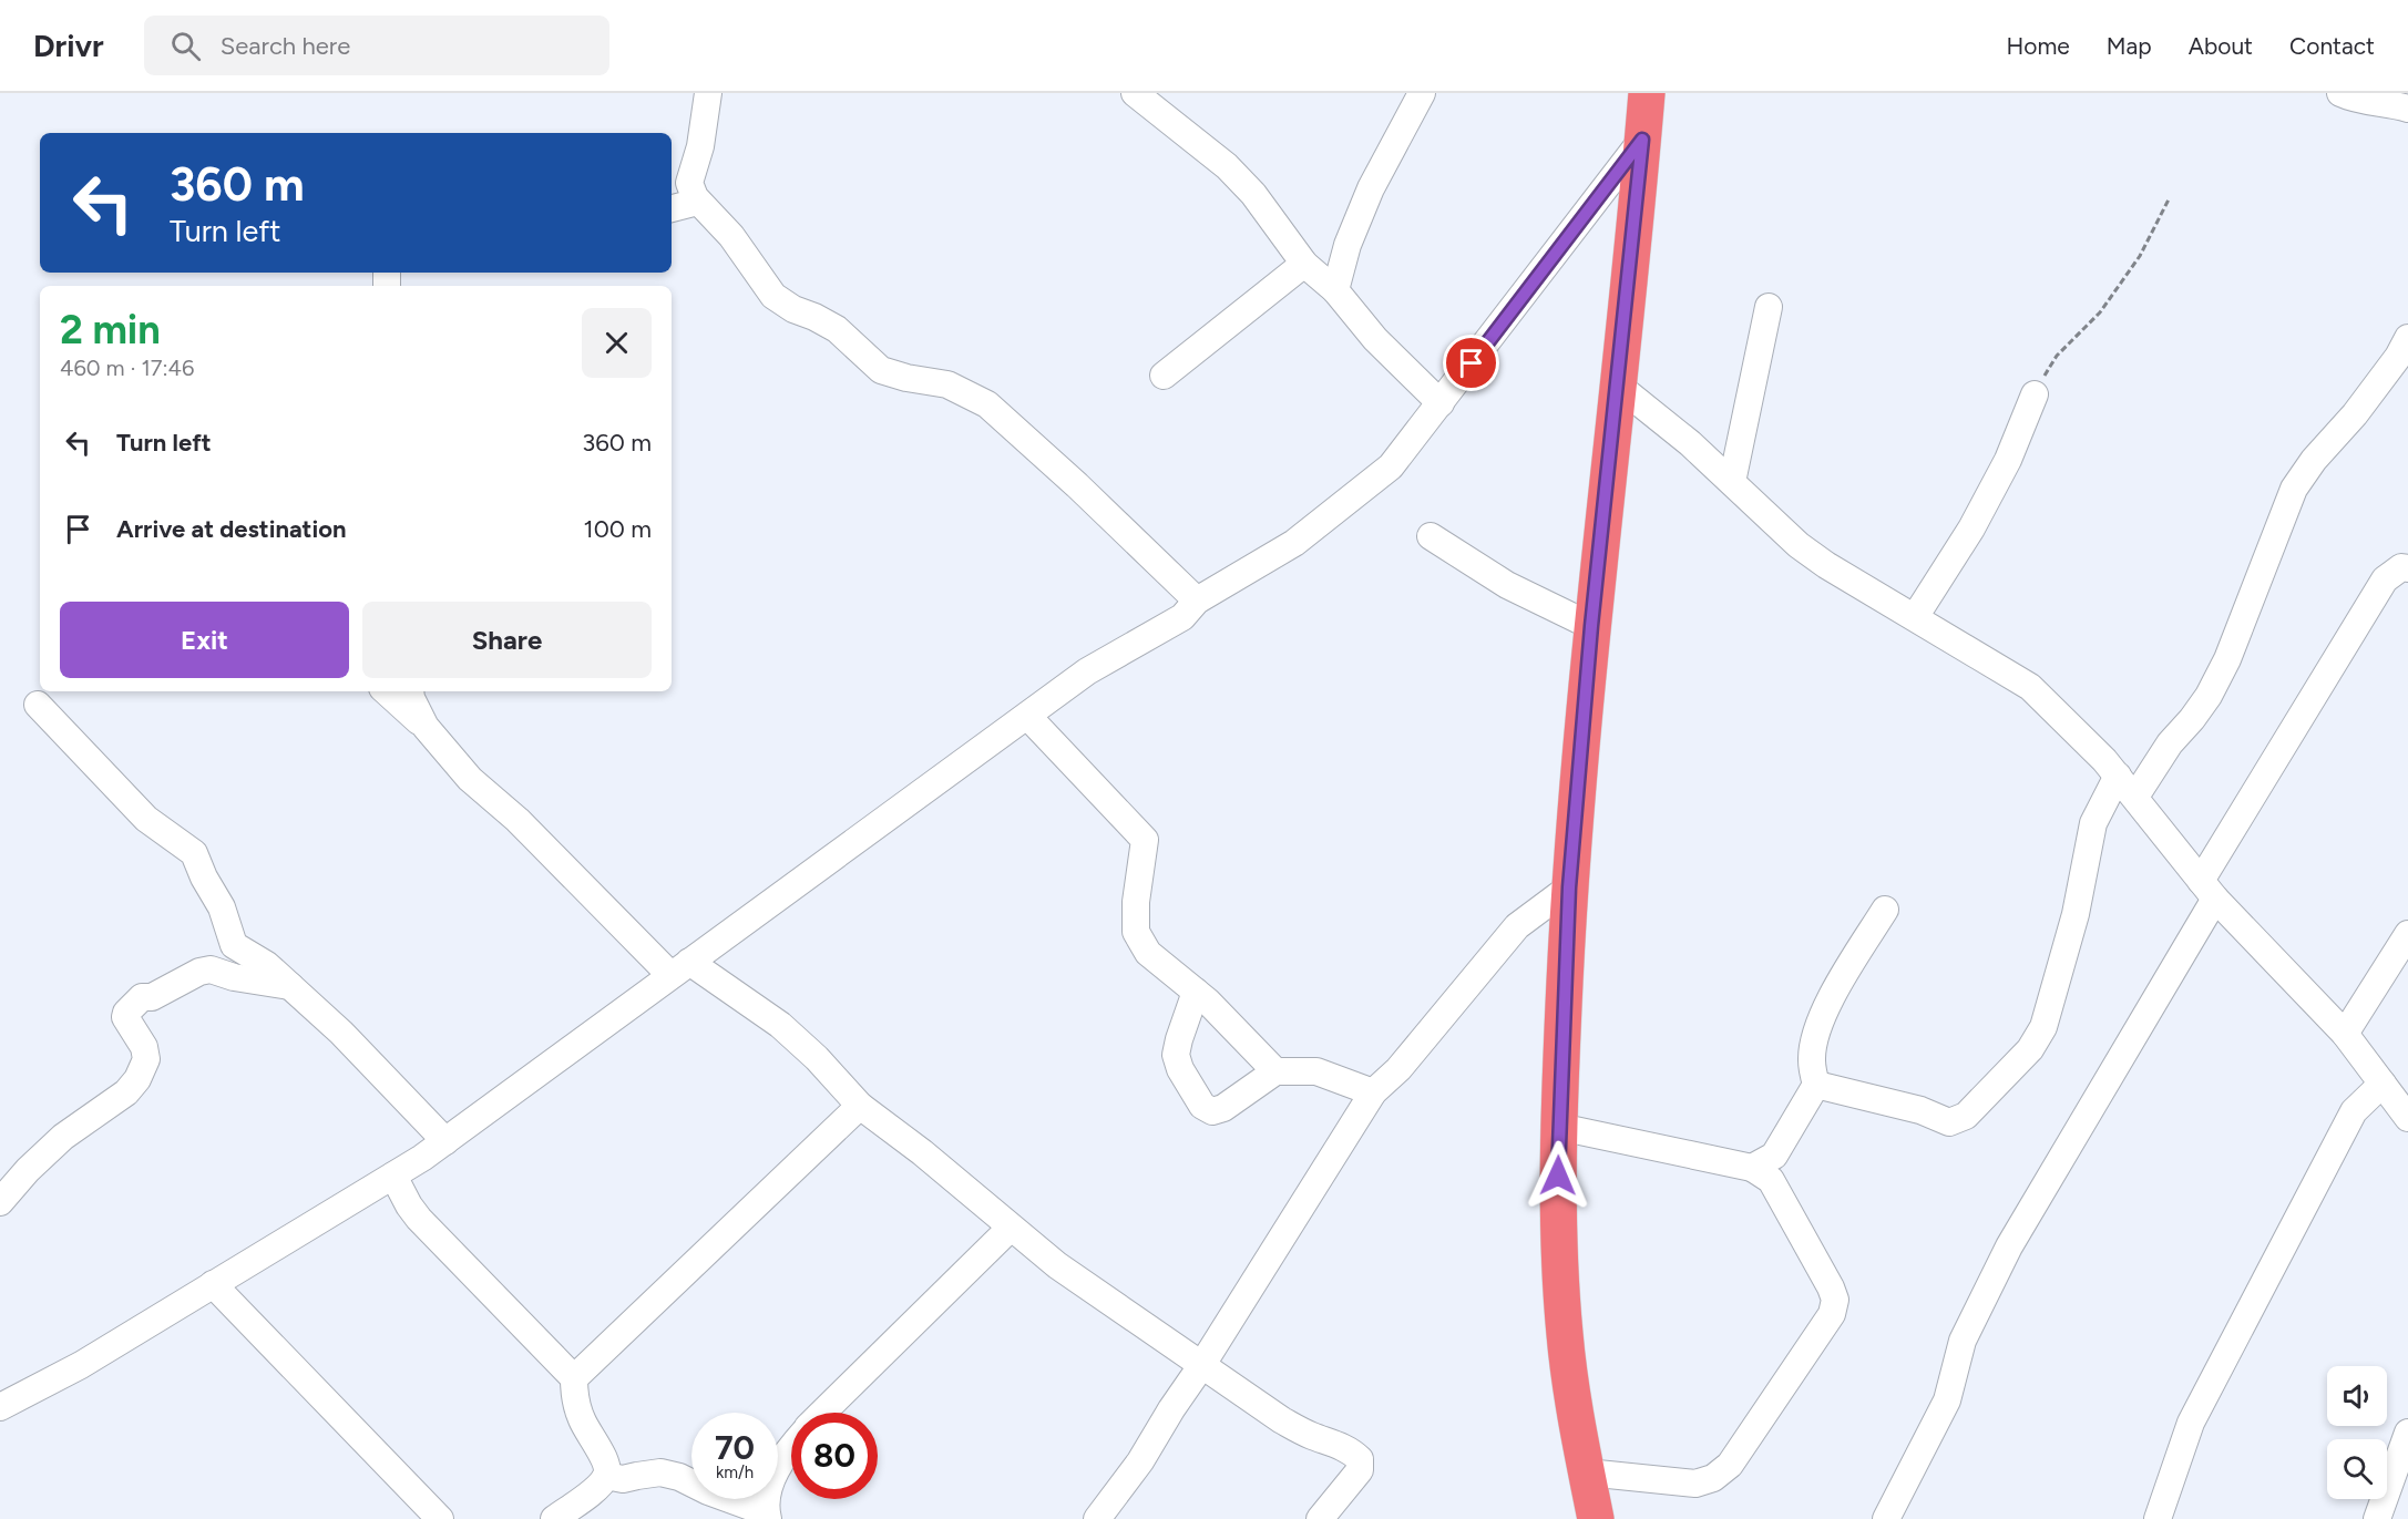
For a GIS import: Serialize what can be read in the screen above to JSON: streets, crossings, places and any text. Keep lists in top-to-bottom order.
{
  "page": {
    "header": "Drivr",
    "search": "Search here",
    "nav": [
      "Home",
      "Map",
      "About",
      "Contact"
    ],
    "turn": ["360 m", "Turn left"],
    "heading": ["2 min", "460 m · 17:46"],
    "list": [
      {
        "name": "Turn left",
        "value": "360 m"
      },
      {
        "name": "Arrive at destination",
        "value": "100 m"
      }
    ],
    "buttons": ["Exit", "Share"],
    "speed": "70 km/h",
    "limit": "80"
  }
}
